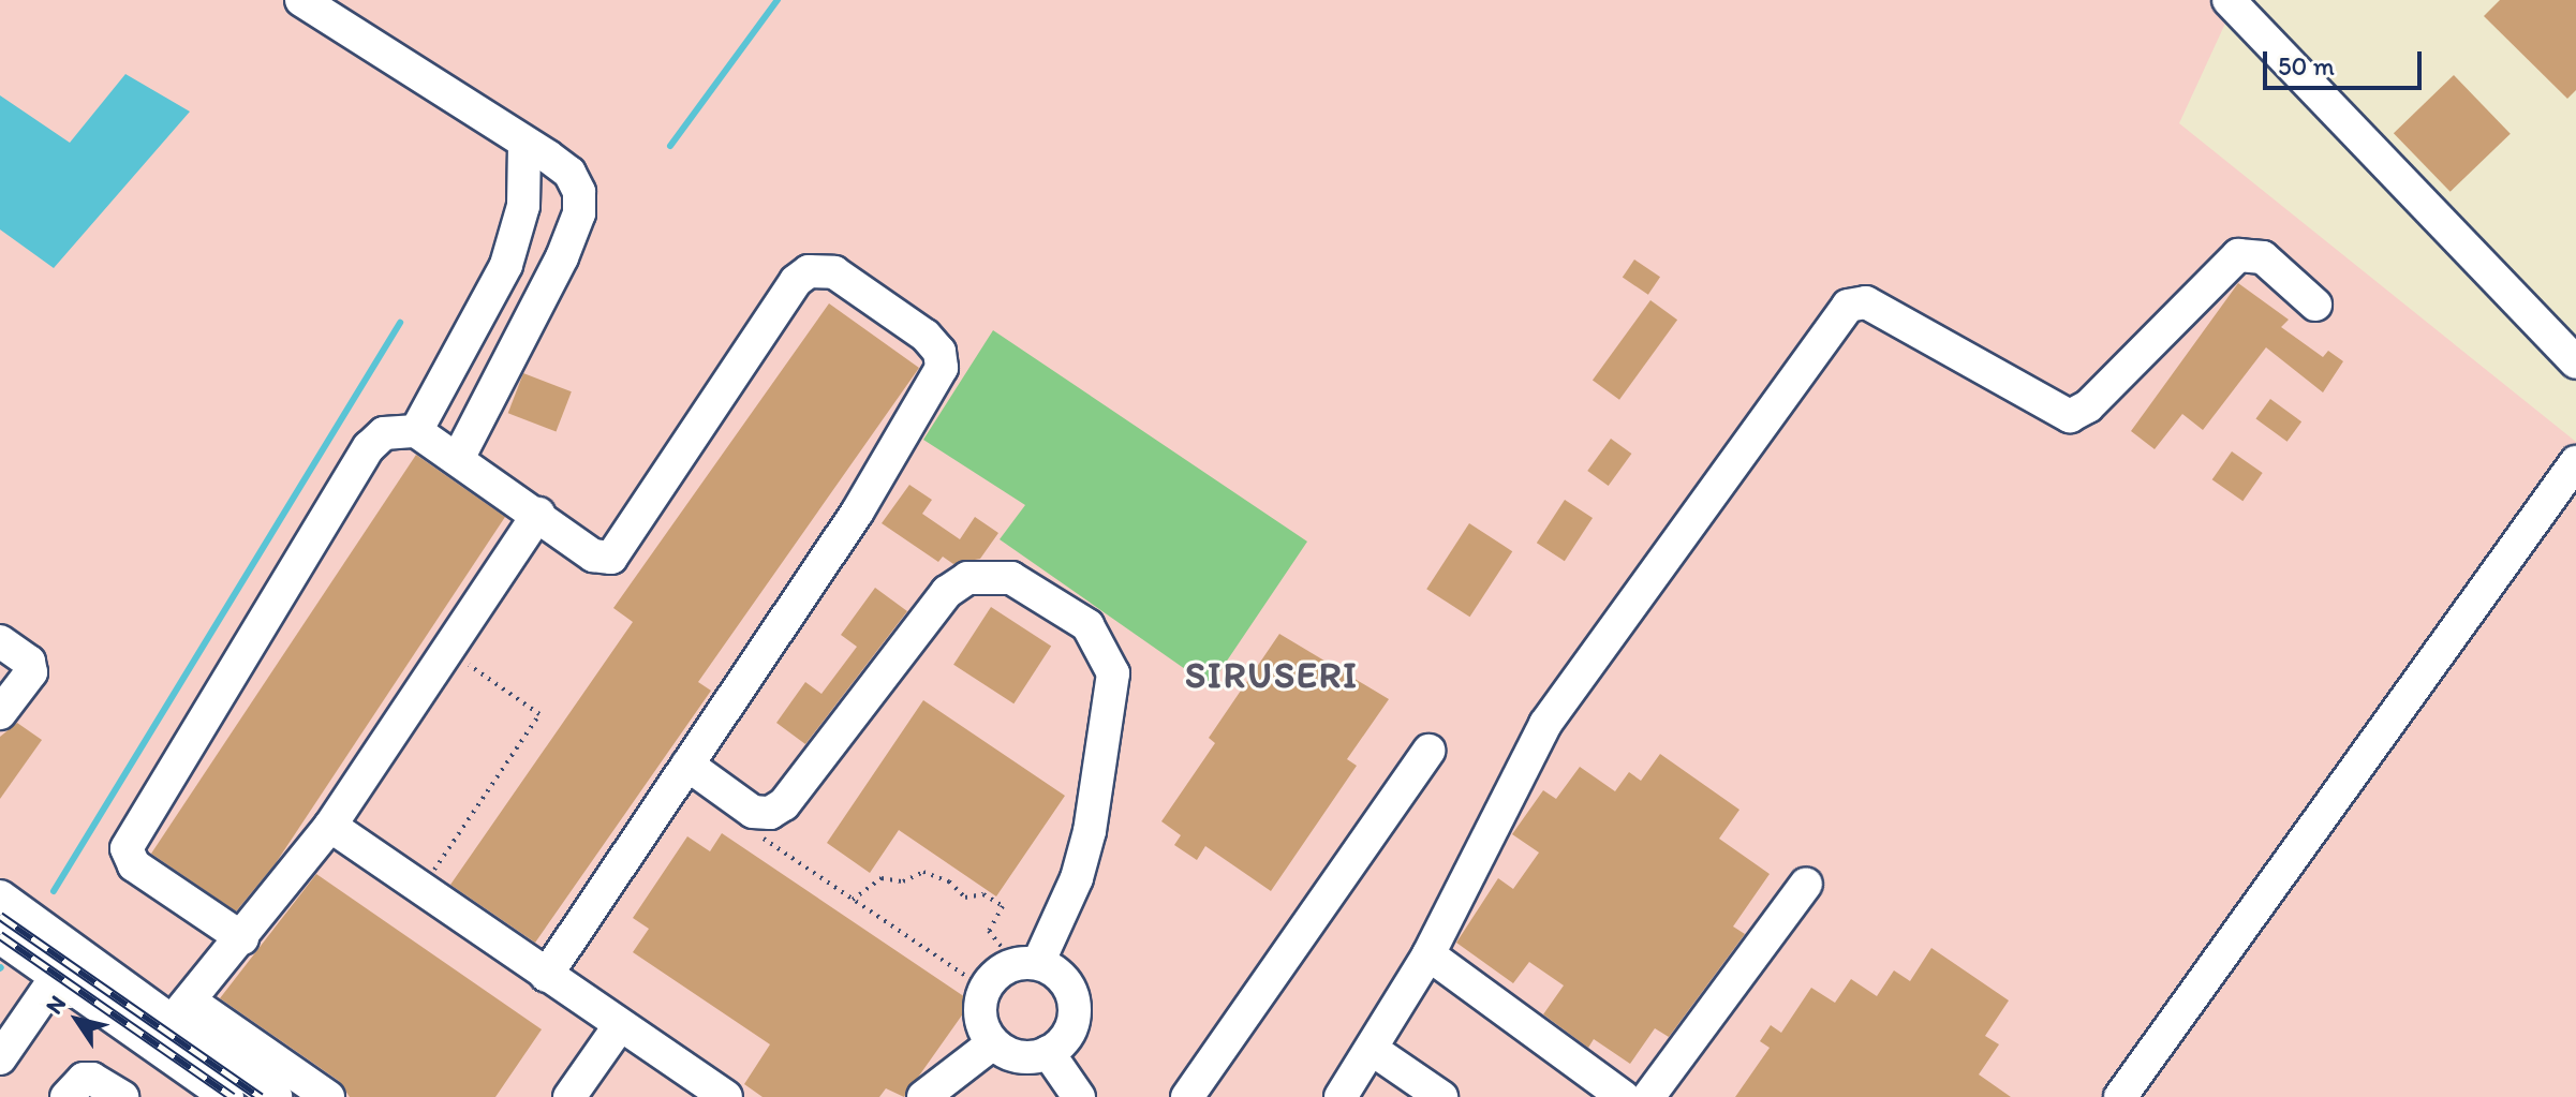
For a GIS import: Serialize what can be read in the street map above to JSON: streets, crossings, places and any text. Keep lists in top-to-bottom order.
{
  "districts": ["SIRUSERI"],
  "scale_bar": "50 m",
  "north": "top left"
}
